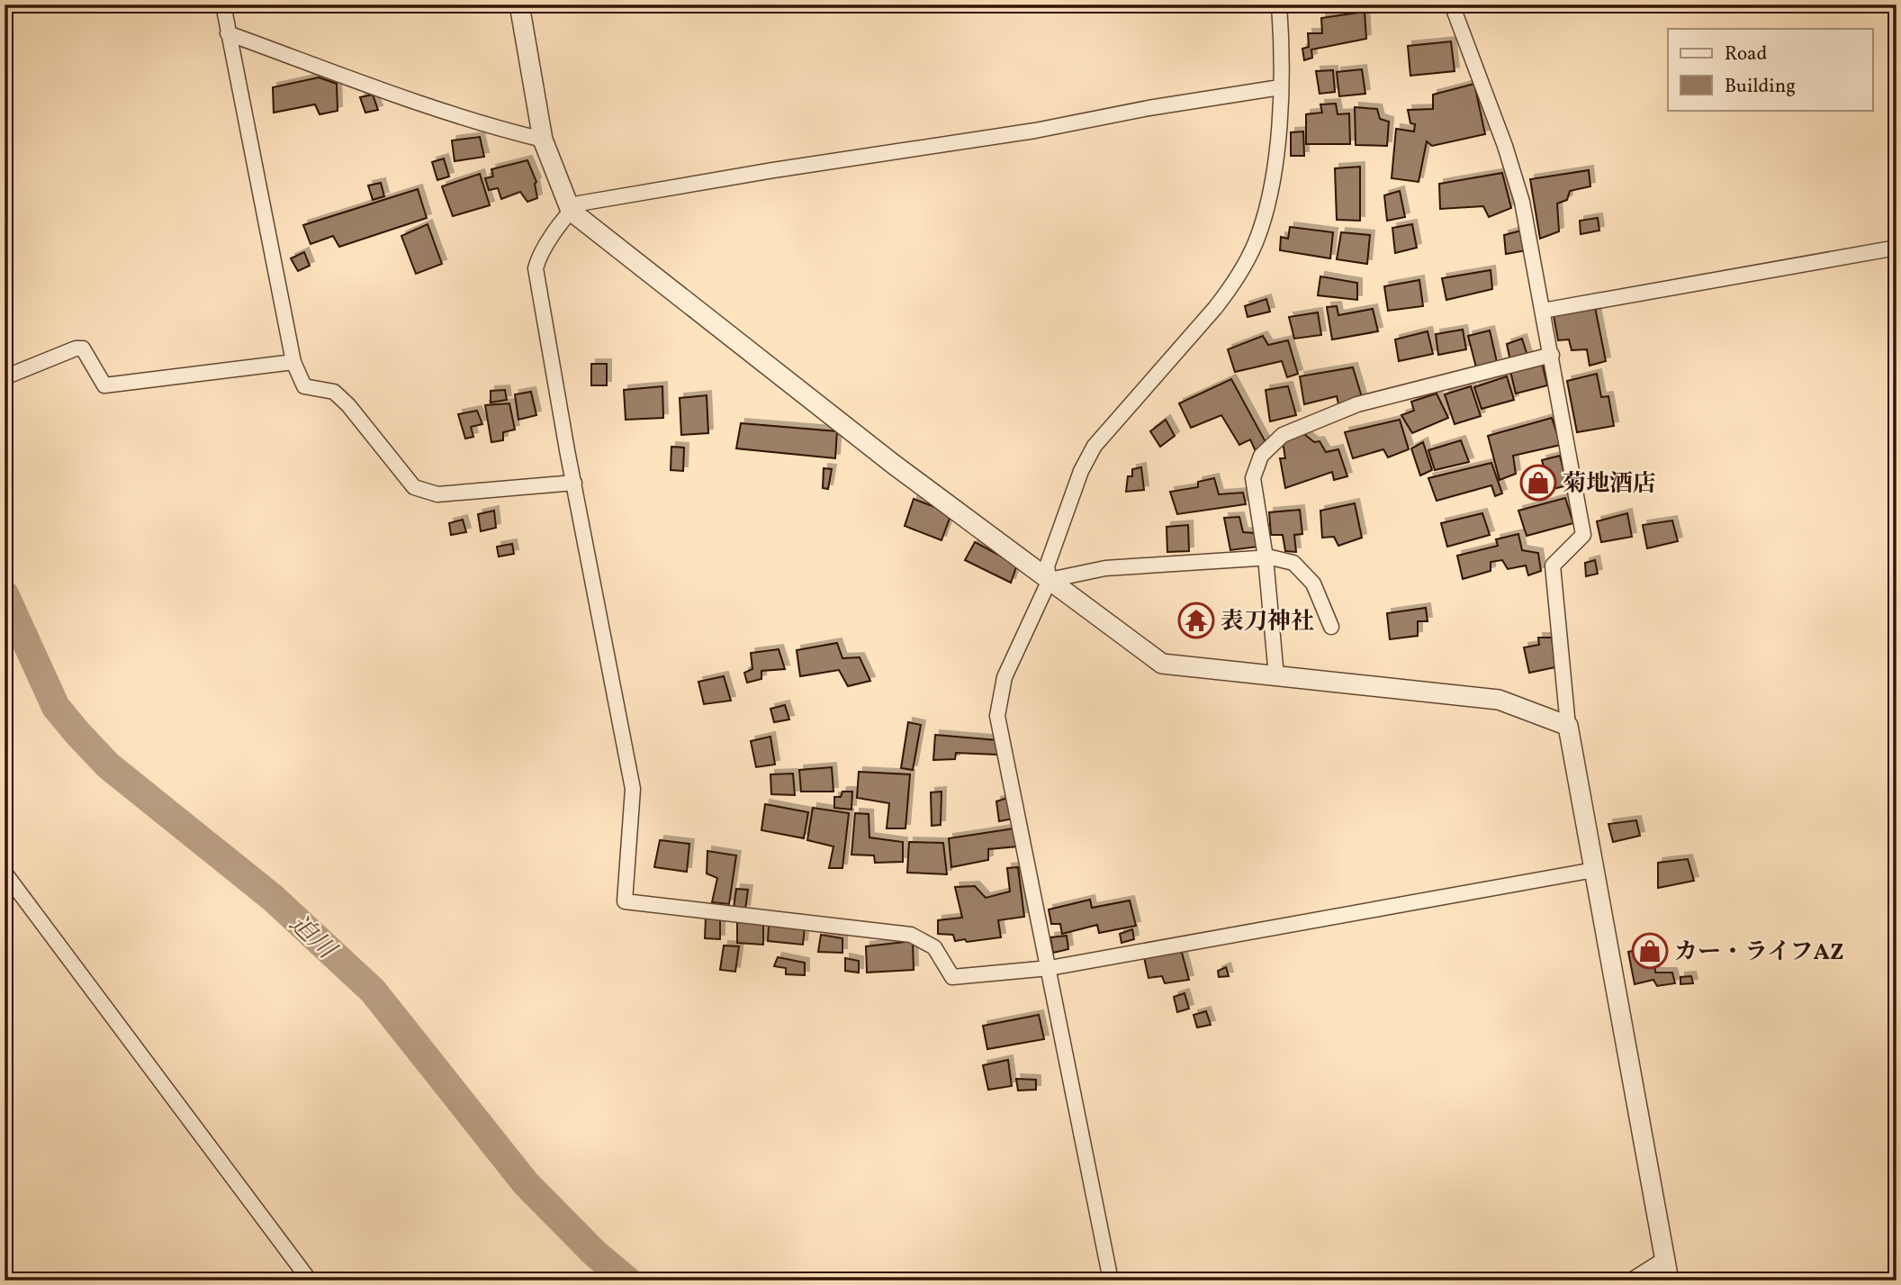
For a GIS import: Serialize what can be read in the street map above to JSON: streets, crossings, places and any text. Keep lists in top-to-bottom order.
{
  "water": ["迫川"],
  "places": {
    "shop": ["菊地酒店", "カー・ライフAZ"],
    "temple": ["表刀神社"]
  },
  "legend": ["Road", "Building"]
}
